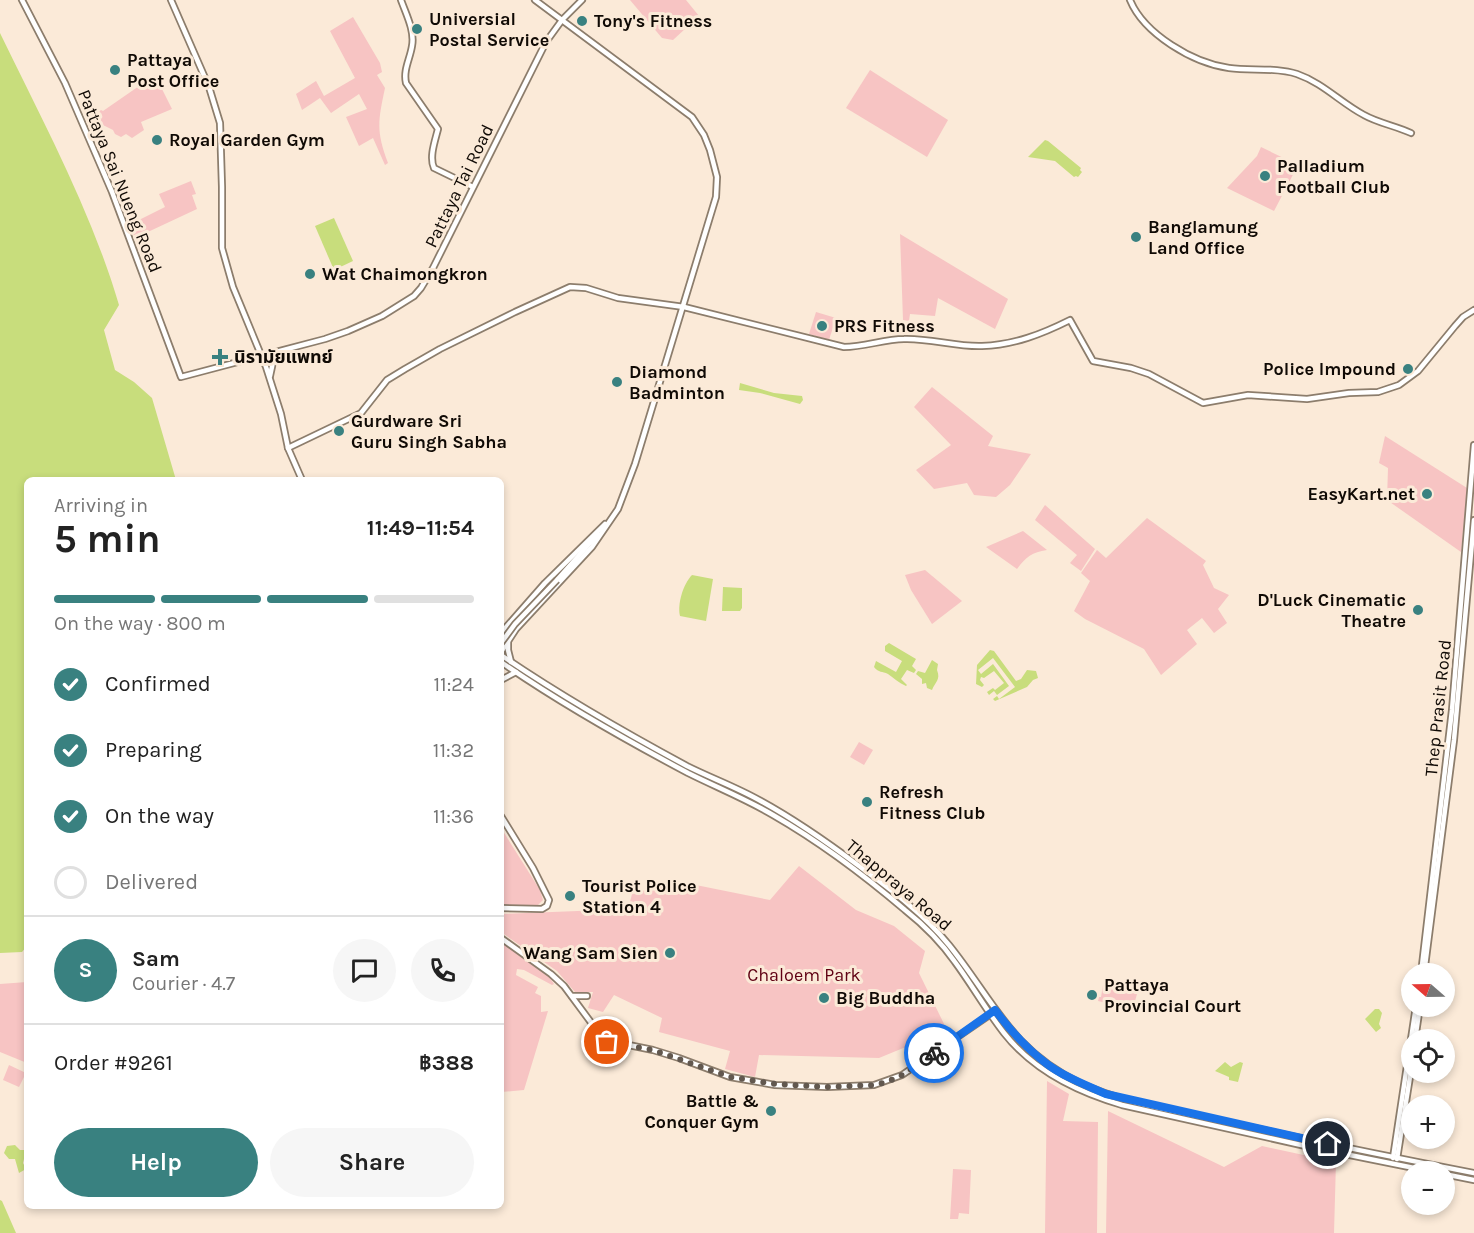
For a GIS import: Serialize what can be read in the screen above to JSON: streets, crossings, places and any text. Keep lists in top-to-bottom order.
{
  "streets": {
    "main road": [
      "Pattaya Sai Nueng Road",
      "Pattaya Tai Road",
      "Thep Prasit Road",
      "Thappraya Road"
    ]
  },
  "crossings": [
    ["Pattaya Sai Nueng Road", "Pattaya Tai Road"]
  ],
  "parks": ["Chaloem Park"],
  "places": {
    "other": [
      "Tony's Fitness",
      "Universial Postal Service",
      "Pattaya Post Office",
      "Royal Garden Gym",
      "Palladium Football Club",
      "Banglamung Land Office",
      "Wat Chaimongkron",
      "PRS Fitness",
      "Police Impound",
      "Diamond Badminton",
      "Gurdware Sri Guru Singh Sabha",
      "EasyKart.net",
      "D'Luck Cinematic Theatre",
      "Refresh Fitness Club",
      "Tourist Police Station 4",
      "Wang Sam Sien",
      "Pattaya Provincial Court",
      "Big Buddha",
      "Battle & Conquer Gym"
    ],
    "health": ["นิรามัยแพทย์"]
  },
  "north": "left",
  "page": {
    "heading": ["5 min", "Arriving in", "11:49–11:54"],
    "panel": [
      "Sam",
      "Courier · 4.7",
      "Order #9261",
      "฿388"
    ],
    "bar": "On the way · 800 m",
    "list": [
      ["Confirmed", "11:24"],
      ["Preparing", "11:32"],
      ["On the way", "11:36"],
      "Delivered"
    ],
    "round": "S",
    "map_buttons": ["+", "−"],
    "buttons": ["Help", "Share"]
  }
}
